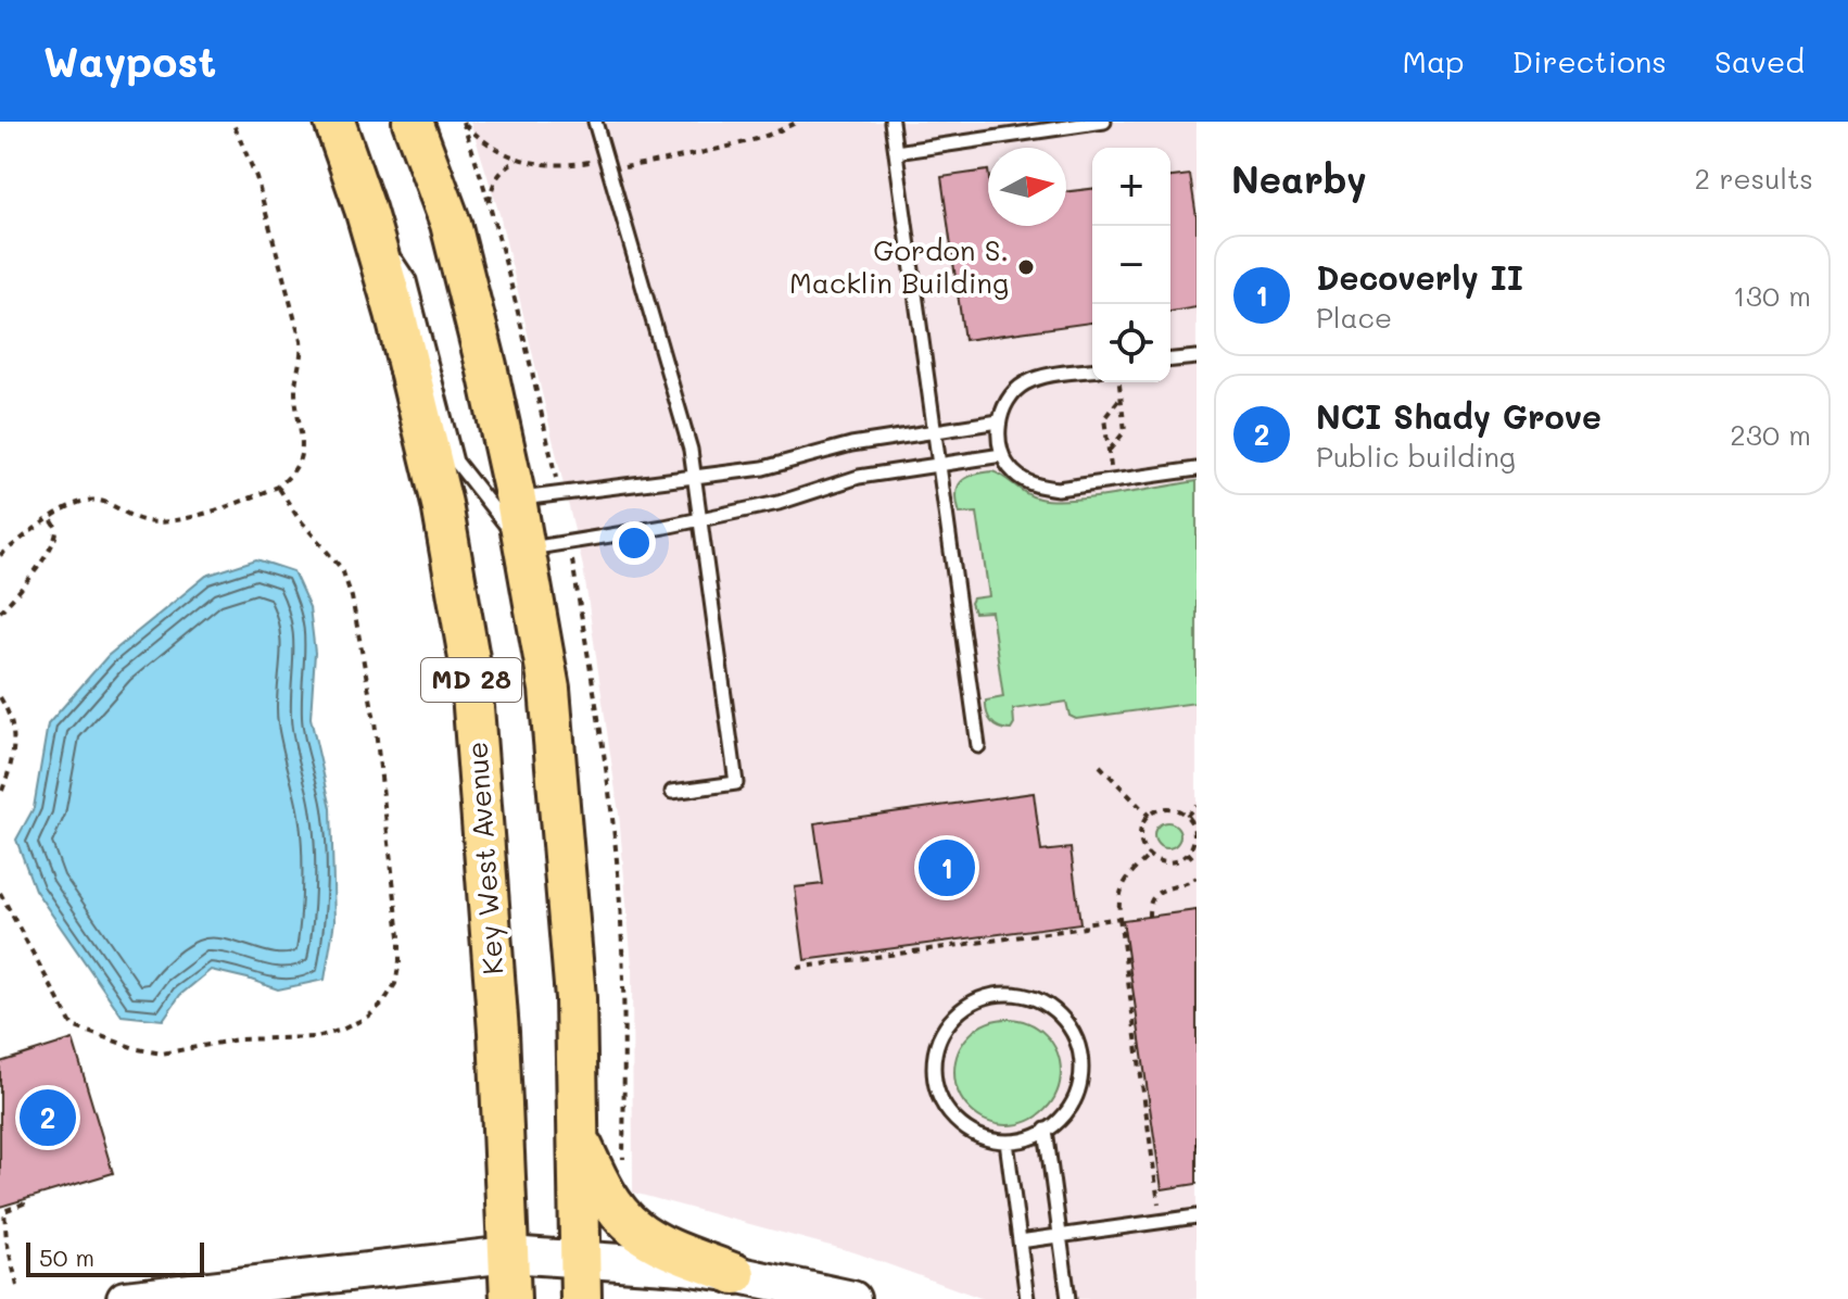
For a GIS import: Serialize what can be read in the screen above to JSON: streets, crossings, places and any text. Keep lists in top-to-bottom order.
{
  "streets": {
    "main road": ["MD 28", "Key West Avenue"]
  },
  "places": ["Gordon S. Macklin Building"],
  "scale_bar": "50 m",
  "north": "right",
  "page": {
    "header": "Waypost",
    "nav": ["Map", "Directions", "Saved"],
    "heading": ["Nearby", "2 results"],
    "map_buttons": ["+", "−"],
    "list": [
      {
        "mark": "1",
        "name": "Decoverly II",
        "note": "Place",
        "value": "130 m"
      },
      {
        "mark": "2",
        "name": "NCI Shady Grove",
        "note": "Public building",
        "value": "230 m"
      }
    ],
    "pins": ["1", "2"],
    "scale": "50 m"
  }
}
